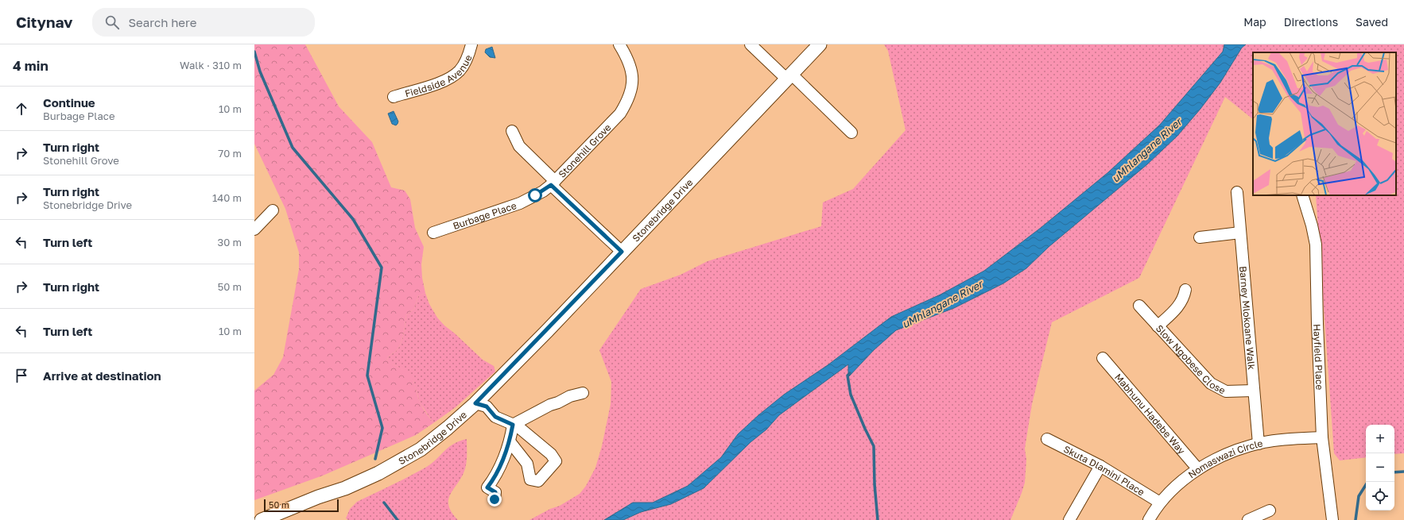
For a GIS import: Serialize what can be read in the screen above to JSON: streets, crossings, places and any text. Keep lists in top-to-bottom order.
{
  "streets": {
    "street": [
      "Fieldside Avenue",
      "Stonehill Grove",
      "Stonebridge Drive",
      "Burbage Place",
      "Barney Mlokoane Walk",
      "Hayfield Place",
      "Slow Ngobese Close",
      "Mabhunu Hadebe Way",
      "Nomaswazi Circle",
      "Skuta Dlamini Place"
    ]
  },
  "crossings": [
    ["Stonehill Grove", "Stonebridge Drive"],
    ["Stonehill Grove", "Burbage Place"],
    ["Barney Mlokoane Walk", "Slow Ngobese Close"],
    ["Barney Mlokoane Walk", "Nomaswazi Circle"],
    ["Hayfield Place", "Nomaswazi Circle"],
    ["Mabhunu Hadebe Way", "Nomaswazi Circle"],
    ["Nomaswazi Circle", "Skuta Dlamini Place"]
  ],
  "water": ["uMhlangane River"],
  "scale_bar": "50 m",
  "page": {
    "header": "Citynav",
    "search": "Search here",
    "nav": ["Map", "Directions", "Saved"],
    "heading": ["4 min", "Walk · 310 m"],
    "list": [
      ["Continue", "Burbage Place", "10 m"],
      ["Turn right", "Stonehill Grove", "70 m"],
      ["Turn right", "Stonebridge Drive", "140 m"],
      ["Turn left", "30 m"],
      ["Turn right", "50 m"],
      ["Turn left", "10 m"],
      "Arrive at destination"
    ],
    "map_buttons": ["+", "−"],
    "scale": "50 m"
  }
}
